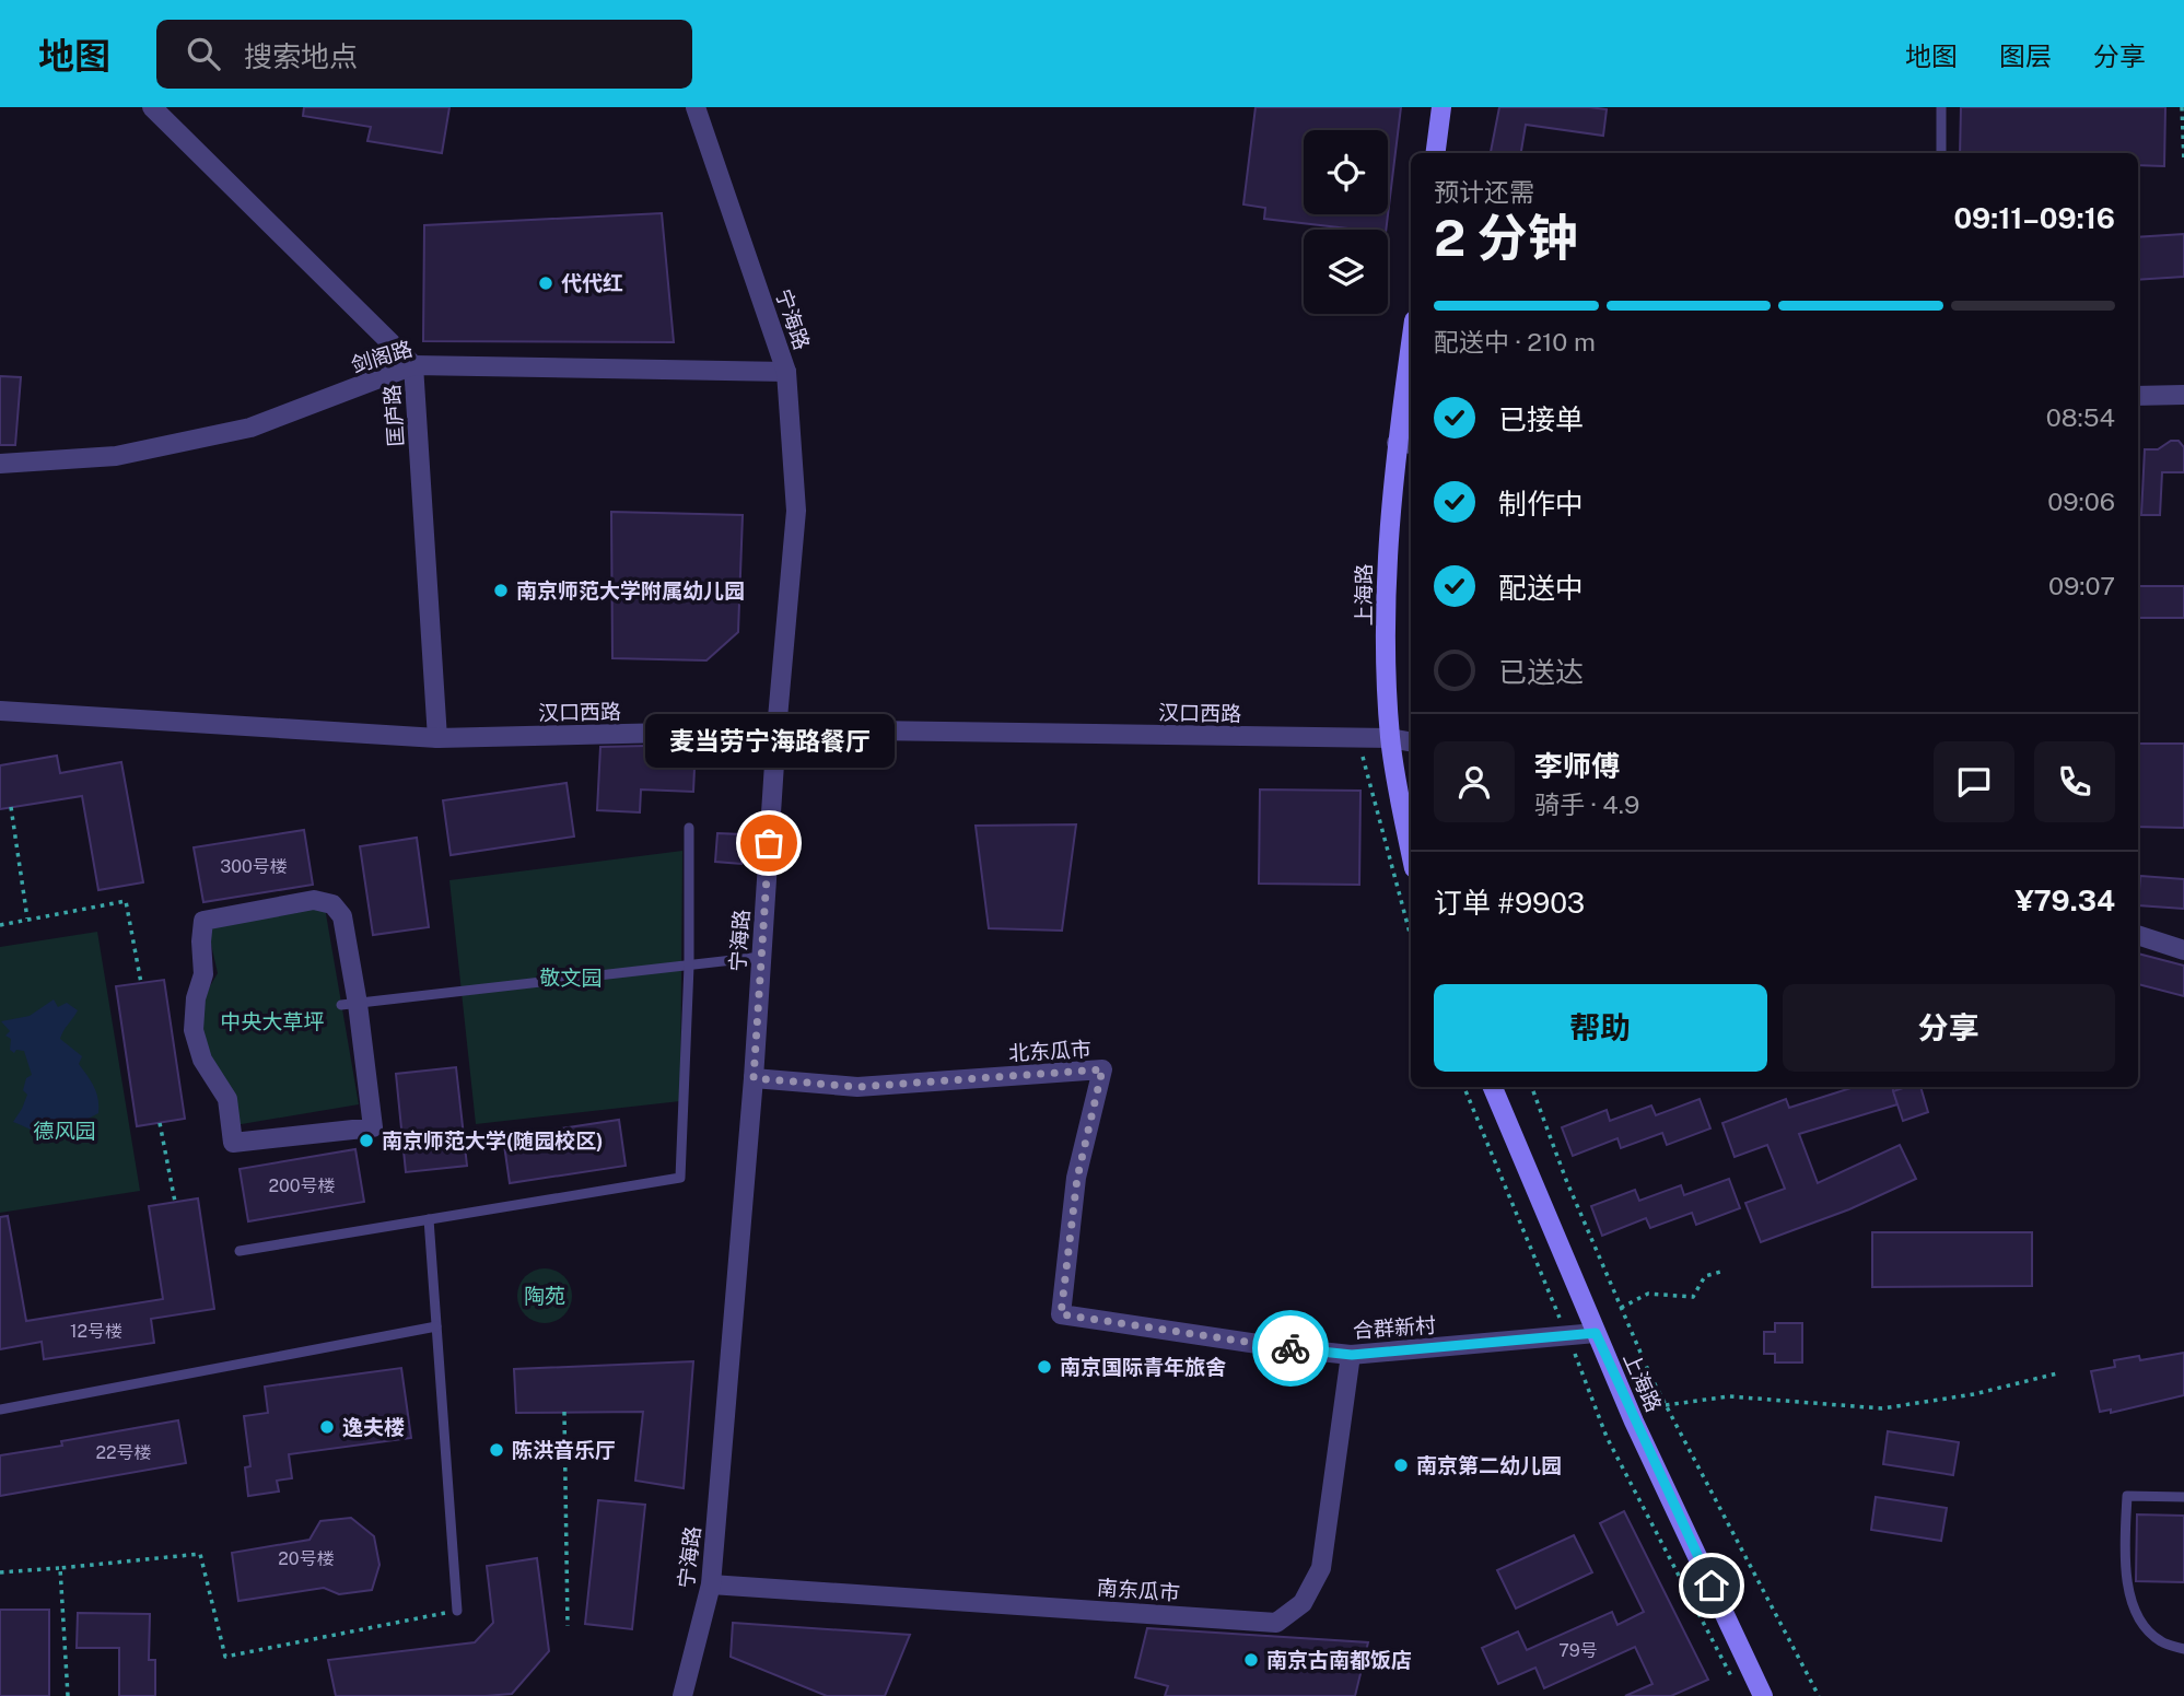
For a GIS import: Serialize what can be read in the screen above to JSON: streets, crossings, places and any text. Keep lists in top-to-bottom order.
{
  "streets": {
    "main road": ["上海路"],
    "street": [
      "宁海路",
      "剑阁路",
      "匡庐路",
      "汉口西路",
      "北东瓜市",
      "合群新村",
      "南东瓜市"
    ]
  },
  "crossings": [
    ["宁海路", "剑阁路"],
    ["宁海路", "汉口西路"],
    ["宁海路", "北东瓜市"],
    ["宁海路", "南东瓜市"],
    ["剑阁路", "匡庐路"],
    ["匡庐路", "汉口西路"],
    ["上海路", "汉口西路"],
    ["上海路", "合群新村"],
    ["北东瓜市", "合群新村"],
    ["合群新村", "南东瓜市"]
  ],
  "parks": [
    "敬文园",
    "中央大草坪",
    "德风园",
    "陶苑"
  ],
  "places": [
    "代代红",
    "南京师范大学附属幼儿园",
    "麦当劳宁海路餐厅",
    "南京师范大学(随园校区)",
    "南京国际青年旅舍",
    "逸夫楼",
    "陈洪音乐厅",
    "南京第二幼儿园",
    "南京古南都饭店"
  ],
  "house_numbers": [
    "300号楼",
    "200号楼",
    "12号楼",
    "22号楼",
    "20号楼",
    "79号"
  ],
  "page": {
    "header": "地图",
    "search": "搜索地点",
    "nav": ["地图", "图层", "分享"],
    "heading": ["2 分钟", "预计还需", "09:11–09:16"],
    "panel": [
      "李师傅",
      "骑手 · 4.9",
      "订单 #9903",
      "¥79.34"
    ],
    "bar": "配送中 · 210 m",
    "list": [
      ["已接单", "08:54"],
      ["制作中", "09:06"],
      ["配送中", "09:07"],
      "已送达"
    ],
    "bubble": "麦当劳宁海路餐厅",
    "buttons": ["帮助", "分享"]
  }
}
